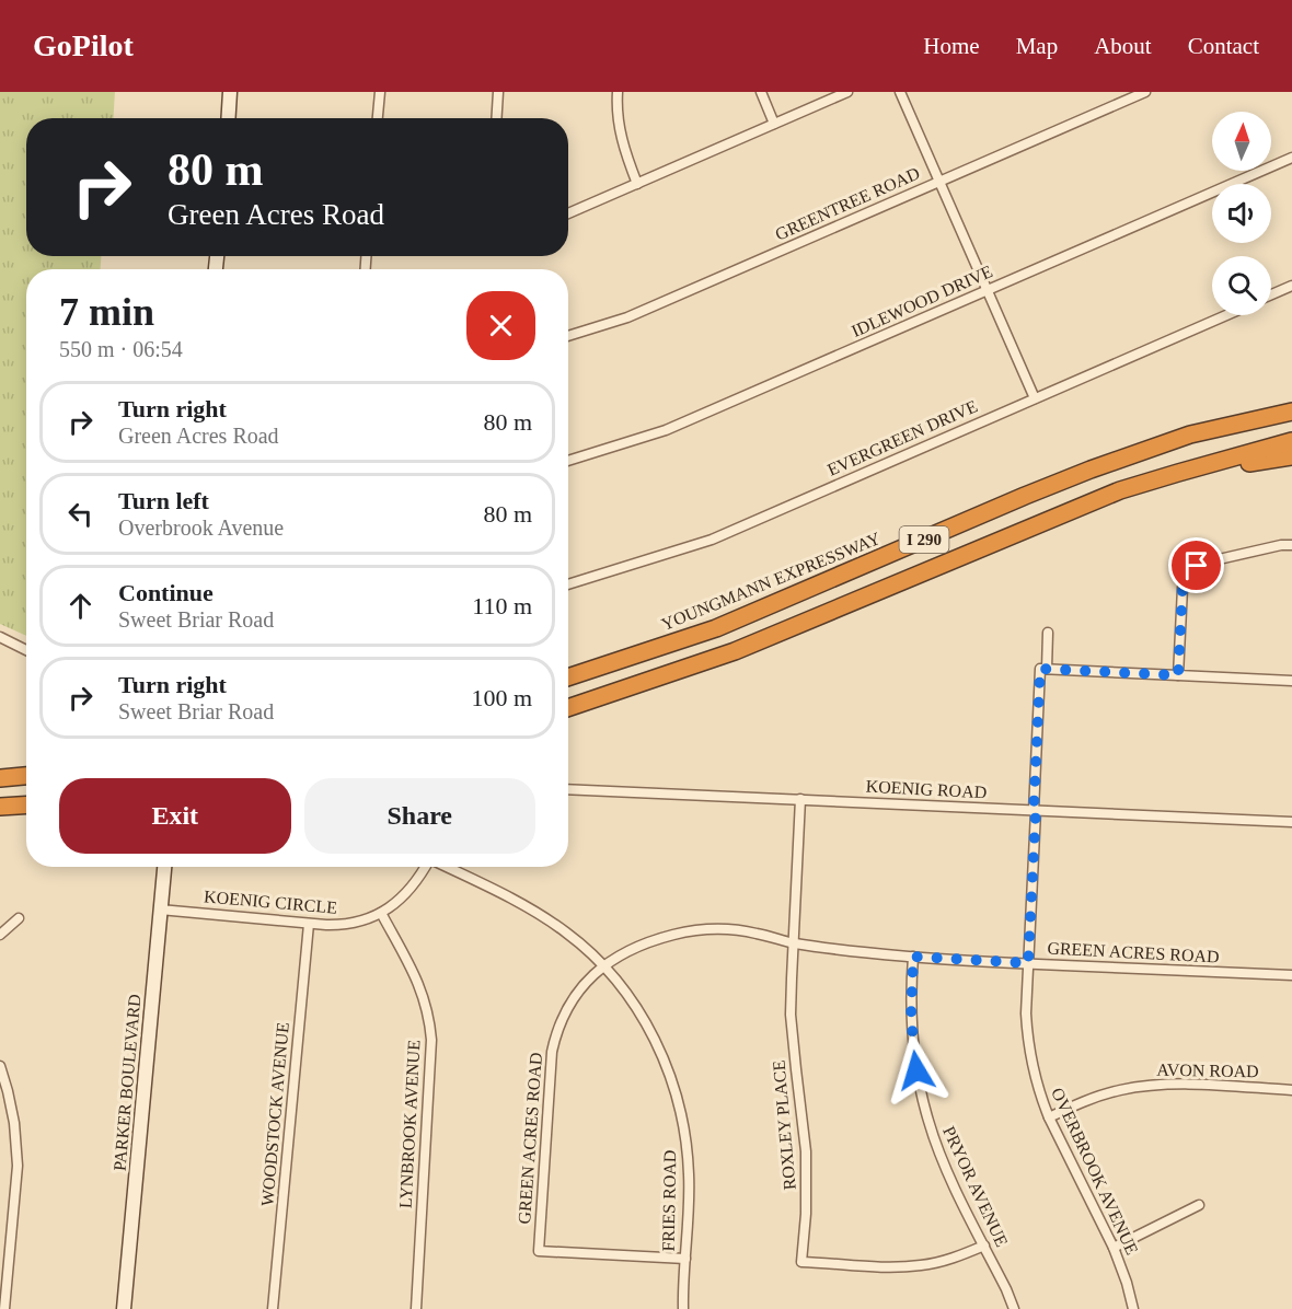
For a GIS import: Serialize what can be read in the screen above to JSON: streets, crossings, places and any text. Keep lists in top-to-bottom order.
{
  "streets": {
    "highway": ["I 290", "YOUNGMANN EXPRESSWAY"],
    "street": [
      "GREENTREE ROAD",
      "IDLEWOOD DRIVE",
      "EVERGREEN DRIVE",
      "KOENIG ROAD",
      "KOENIG CIRCLE",
      "GREEN ACRES ROAD",
      "AVON ROAD",
      "PARKER BOULEVARD",
      "WOODSTOCK AVENUE",
      "LYNBROOK AVENUE",
      "ROXLEY PLACE",
      "OVERBROOK AVENUE",
      "PRYOR AVENUE",
      "FRIES ROAD"
    ]
  },
  "crossings": [
    ["KOENIG ROAD", "ROXLEY PLACE"],
    ["KOENIG ROAD", "OVERBROOK AVENUE"],
    ["KOENIG CIRCLE", "PARKER BOULEVARD"],
    ["KOENIG CIRCLE", "WOODSTOCK AVENUE"],
    ["KOENIG CIRCLE", "LYNBROOK AVENUE"],
    ["GREEN ACRES ROAD", "ROXLEY PLACE"],
    ["GREEN ACRES ROAD", "OVERBROOK AVENUE"],
    ["GREEN ACRES ROAD", "PRYOR AVENUE"],
    ["GREEN ACRES ROAD", "FRIES ROAD"],
    ["AVON ROAD", "OVERBROOK AVENUE"],
    ["ROXLEY PLACE", "PRYOR AVENUE"]
  ],
  "north": "top",
  "page": {
    "header": "GoPilot",
    "nav": [
      "Home",
      "Map",
      "About",
      "Contact"
    ],
    "turn": ["80 m", "Green Acres Road"],
    "heading": ["7 min", "550 m · 06:54"],
    "list": [
      {
        "name": "Turn right",
        "note": "Green Acres Road",
        "value": "80 m"
      },
      {
        "name": "Turn left",
        "note": "Overbrook Avenue",
        "value": "80 m"
      },
      {
        "name": "Continue",
        "note": "Sweet Briar Road",
        "value": "110 m"
      },
      {
        "name": "Turn right",
        "note": "Sweet Briar Road",
        "value": "100 m"
      }
    ],
    "buttons": ["Exit", "Share"]
  }
}
